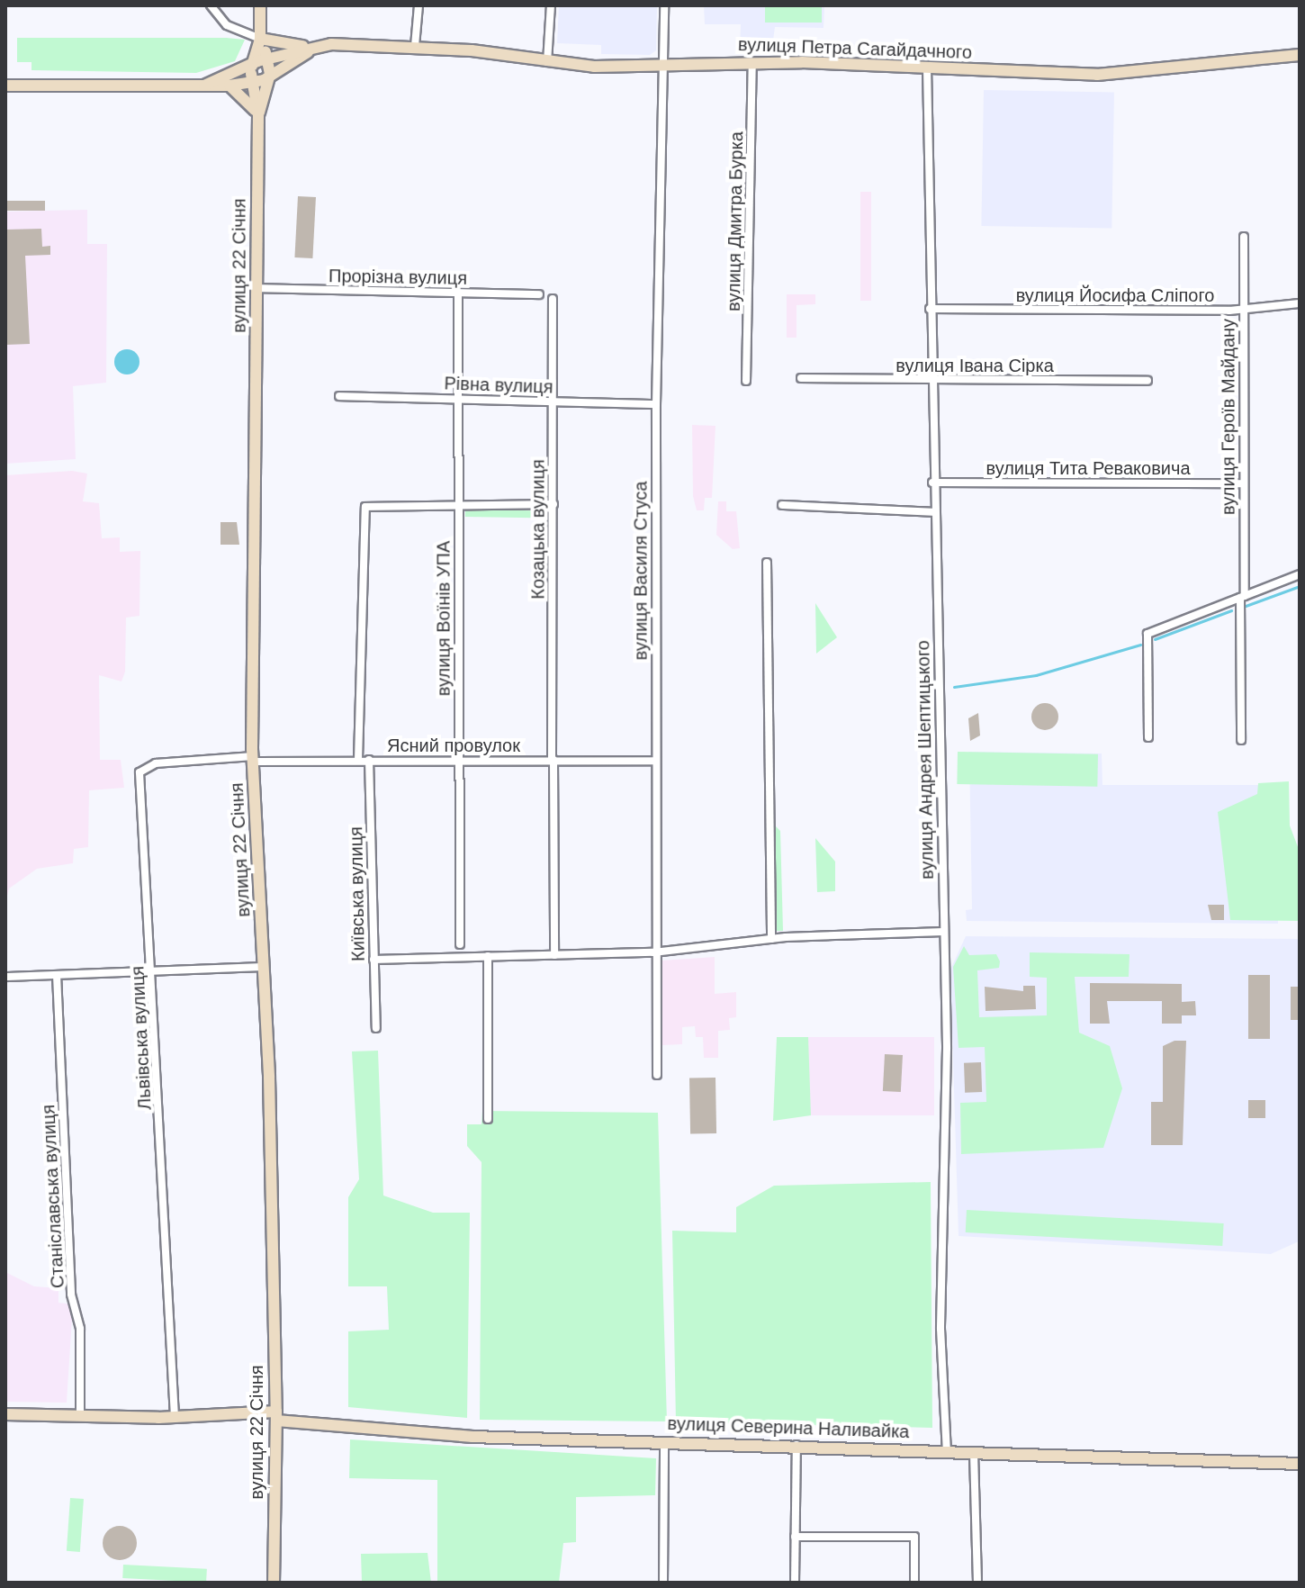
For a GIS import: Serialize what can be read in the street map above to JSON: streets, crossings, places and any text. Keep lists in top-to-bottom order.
{
  "streets": {
    "street": [
      "вулиця Петра Сагайдачного",
      "вулиця Дмитра Бурка",
      "вулиця 22 Січня",
      "Прорізна вулиця",
      "вулиця Йосифа Сліпого",
      "вулиця Івана Сірка",
      "Рівна вулиця",
      "вулиця Героїв Майдану",
      "вулиця Тита Реваковича",
      "Козацька вулиця",
      "вулиця Василя Стуса",
      "вулиця Воїнів УПА",
      "Ясний провулок",
      "вулиця Андрея Шептицького",
      "Київська вулиця",
      "Львівська вулиця",
      "Станіславська вулиця",
      "вулиця Северина Наливайка"
    ]
  },
  "crossings": [
    ["вулиця Петра Сагайдачного", "вулиця Дмитра Бурка"],
    ["вулиця Петра Сагайдачного", "вулиця Василя Стуса"],
    ["вулиця Петра Сагайдачного", "вулиця Андрея Шептицького"],
    ["вулиця 22 Січня", "Прорізна вулиця"],
    ["вулиця 22 Січня", "Ясний провулок"],
    ["вулиця 22 Січня", "Львівська вулиця"],
    ["вулиця 22 Січня", "вулиця Северина Наливайка"],
    ["Прорізна вулиця", "вулиця Воїнів УПА"],
    ["вулиця Йосифа Сліпого", "вулиця Героїв Майдану"],
    ["вулиця Йосифа Сліпого", "вулиця Андрея Шептицького"],
    ["вулиця Івана Сірка", "вулиця Андрея Шептицького"],
    ["Рівна вулиця", "Козацька вулиця"],
    ["Рівна вулиця", "вулиця Василя Стуса"],
    ["Рівна вулиця", "вулиця Воїнів УПА"],
    ["вулиця Героїв Майдану", "вулиця Тита Реваковича"],
    ["вулиця Тита Реваковича", "вулиця Андрея Шептицького"],
    ["Козацька вулиця", "Ясний провулок"],
    ["вулиця Василя Стуса", "Ясний провулок"],
    ["вулиця Воїнів УПА", "Ясний провулок"],
    ["Ясний провулок", "Київська вулиця"],
    ["Ясний провулок", "Львівська вулиця"],
    ["вулиця Андрея Шептицького", "вулиця Северина Наливайка"],
    ["Львівська вулиця", "вулиця Северина Наливайка"],
    ["Станіславська вулиця", "вулиця Северина Наливайка"]
  ]
}
